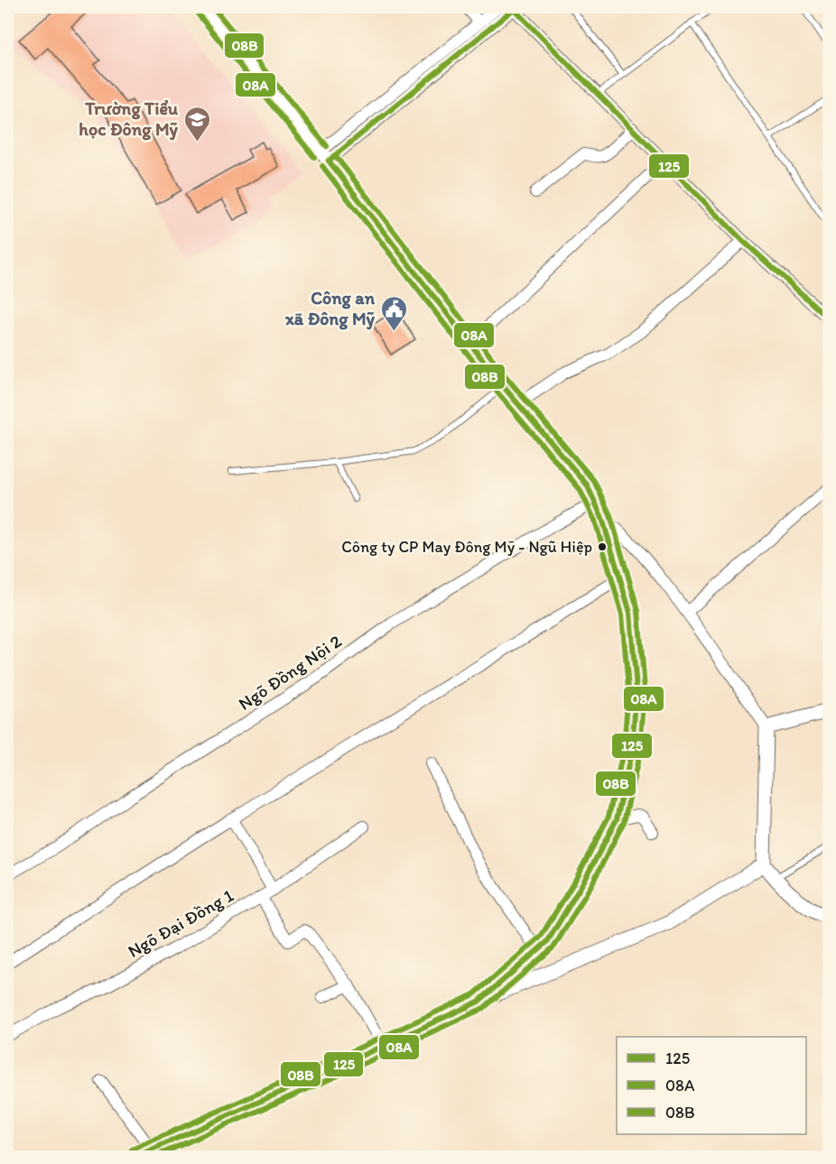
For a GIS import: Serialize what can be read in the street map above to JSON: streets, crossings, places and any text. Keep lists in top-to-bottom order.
{
  "streets": {
    "street": ["Ngõ Đồng Nội 2", "Ngõ Đại Đồng 1"]
  },
  "places": {
    "school or university": ["Trường Tiểu học Đông Mỹ"],
    "public building": ["Công an xã Đông Mỹ"],
    "other": ["Công ty CP May Đông Mỹ - Ngũ Hiệp"]
  },
  "lines": ["transit line 08B", "transit line 125", "transit line 08A"],
  "legend": ["125", "08A", "08B"]
}
